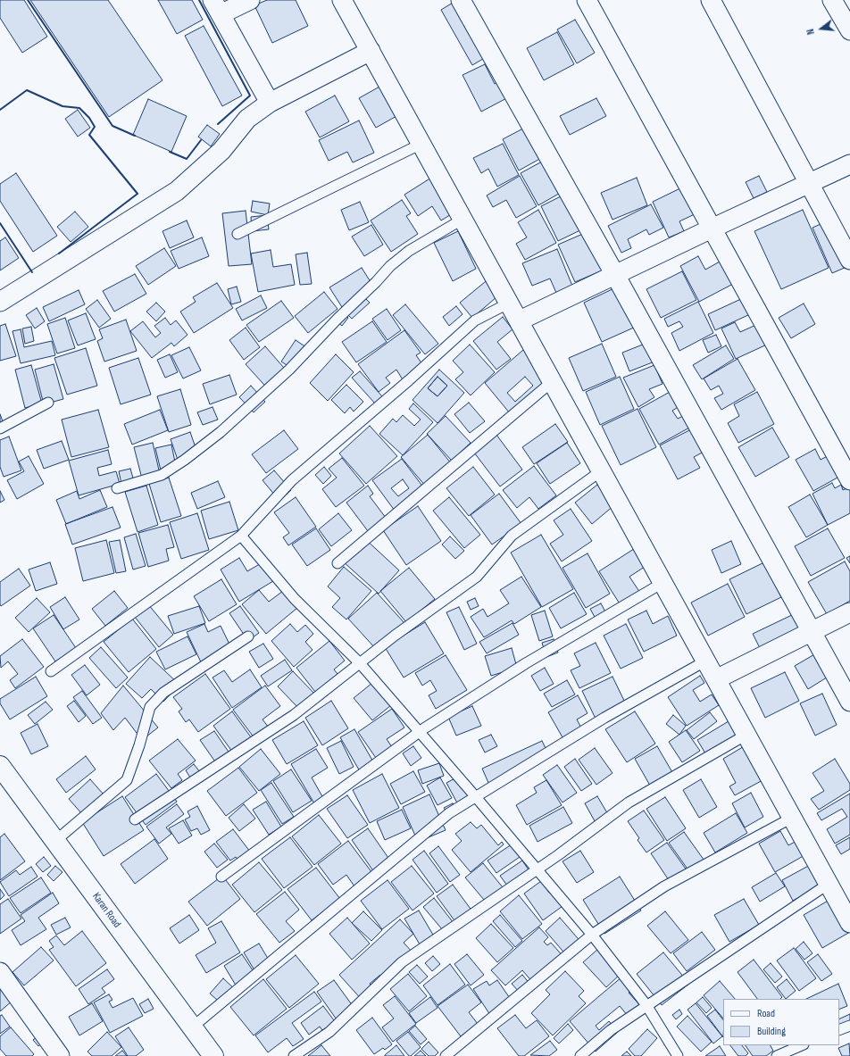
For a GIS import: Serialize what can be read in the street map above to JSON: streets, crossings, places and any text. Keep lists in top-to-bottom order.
{
  "streets": {
    "street": ["Karan Road"]
  },
  "legend": ["Road", "Building"],
  "north": "left"
}
